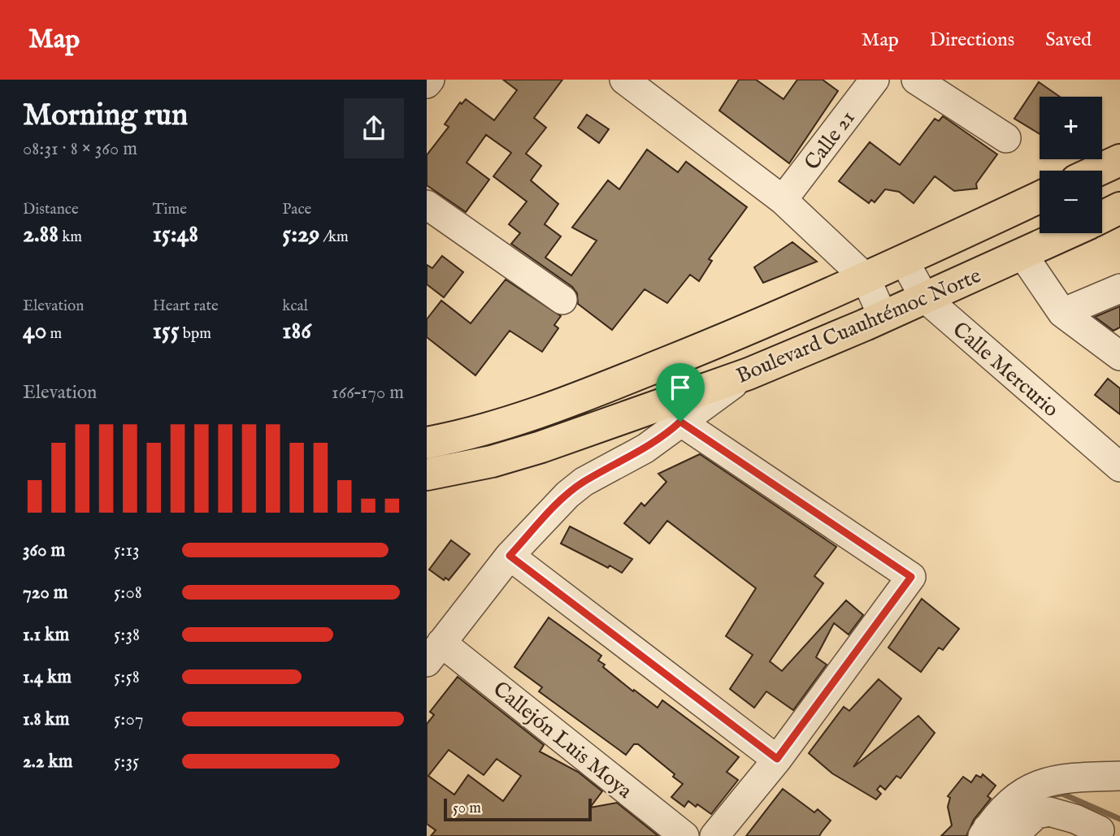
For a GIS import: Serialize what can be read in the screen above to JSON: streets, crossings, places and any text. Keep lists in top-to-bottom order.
{
  "streets": {
    "main road": ["Boulevard Cuauhtémoc Norte"],
    "street": ["Calle 21", "Calle Mercurio", "Callejón Luis Moya"]
  },
  "crossings": [
    ["Boulevard Cuauhtémoc Norte", "Calle Mercurio"]
  ],
  "scale_bar": "50 m",
  "page": {
    "header": "Map",
    "nav": ["Map", "Directions", "Saved"],
    "heading": ["Morning run", "08:31 · 8 × 360 m"],
    "map_buttons": ["+", "−"],
    "stats": [
      ["Distance", "2.88 km"],
      ["Time", "15:48"],
      ["Pace", "5:29 /km"],
      ["Elevation", "40 m"],
      ["Heart rate", "155 bpm"],
      ["kcal", "186"]
    ],
    "chart": ["Elevation", "166–170 m"],
    "list": [
      {
        "name": "360 m",
        "note": "5:13"
      },
      {
        "name": "720 m",
        "note": "5:08"
      },
      {
        "name": "1.1 km",
        "note": "5:38"
      },
      {
        "name": "1.4 km",
        "note": "5:58"
      },
      {
        "name": "1.8 km",
        "note": "5:07"
      },
      {
        "name": "2.2 km",
        "note": "5:35"
      }
    ],
    "scale": "50 m"
  }
}
